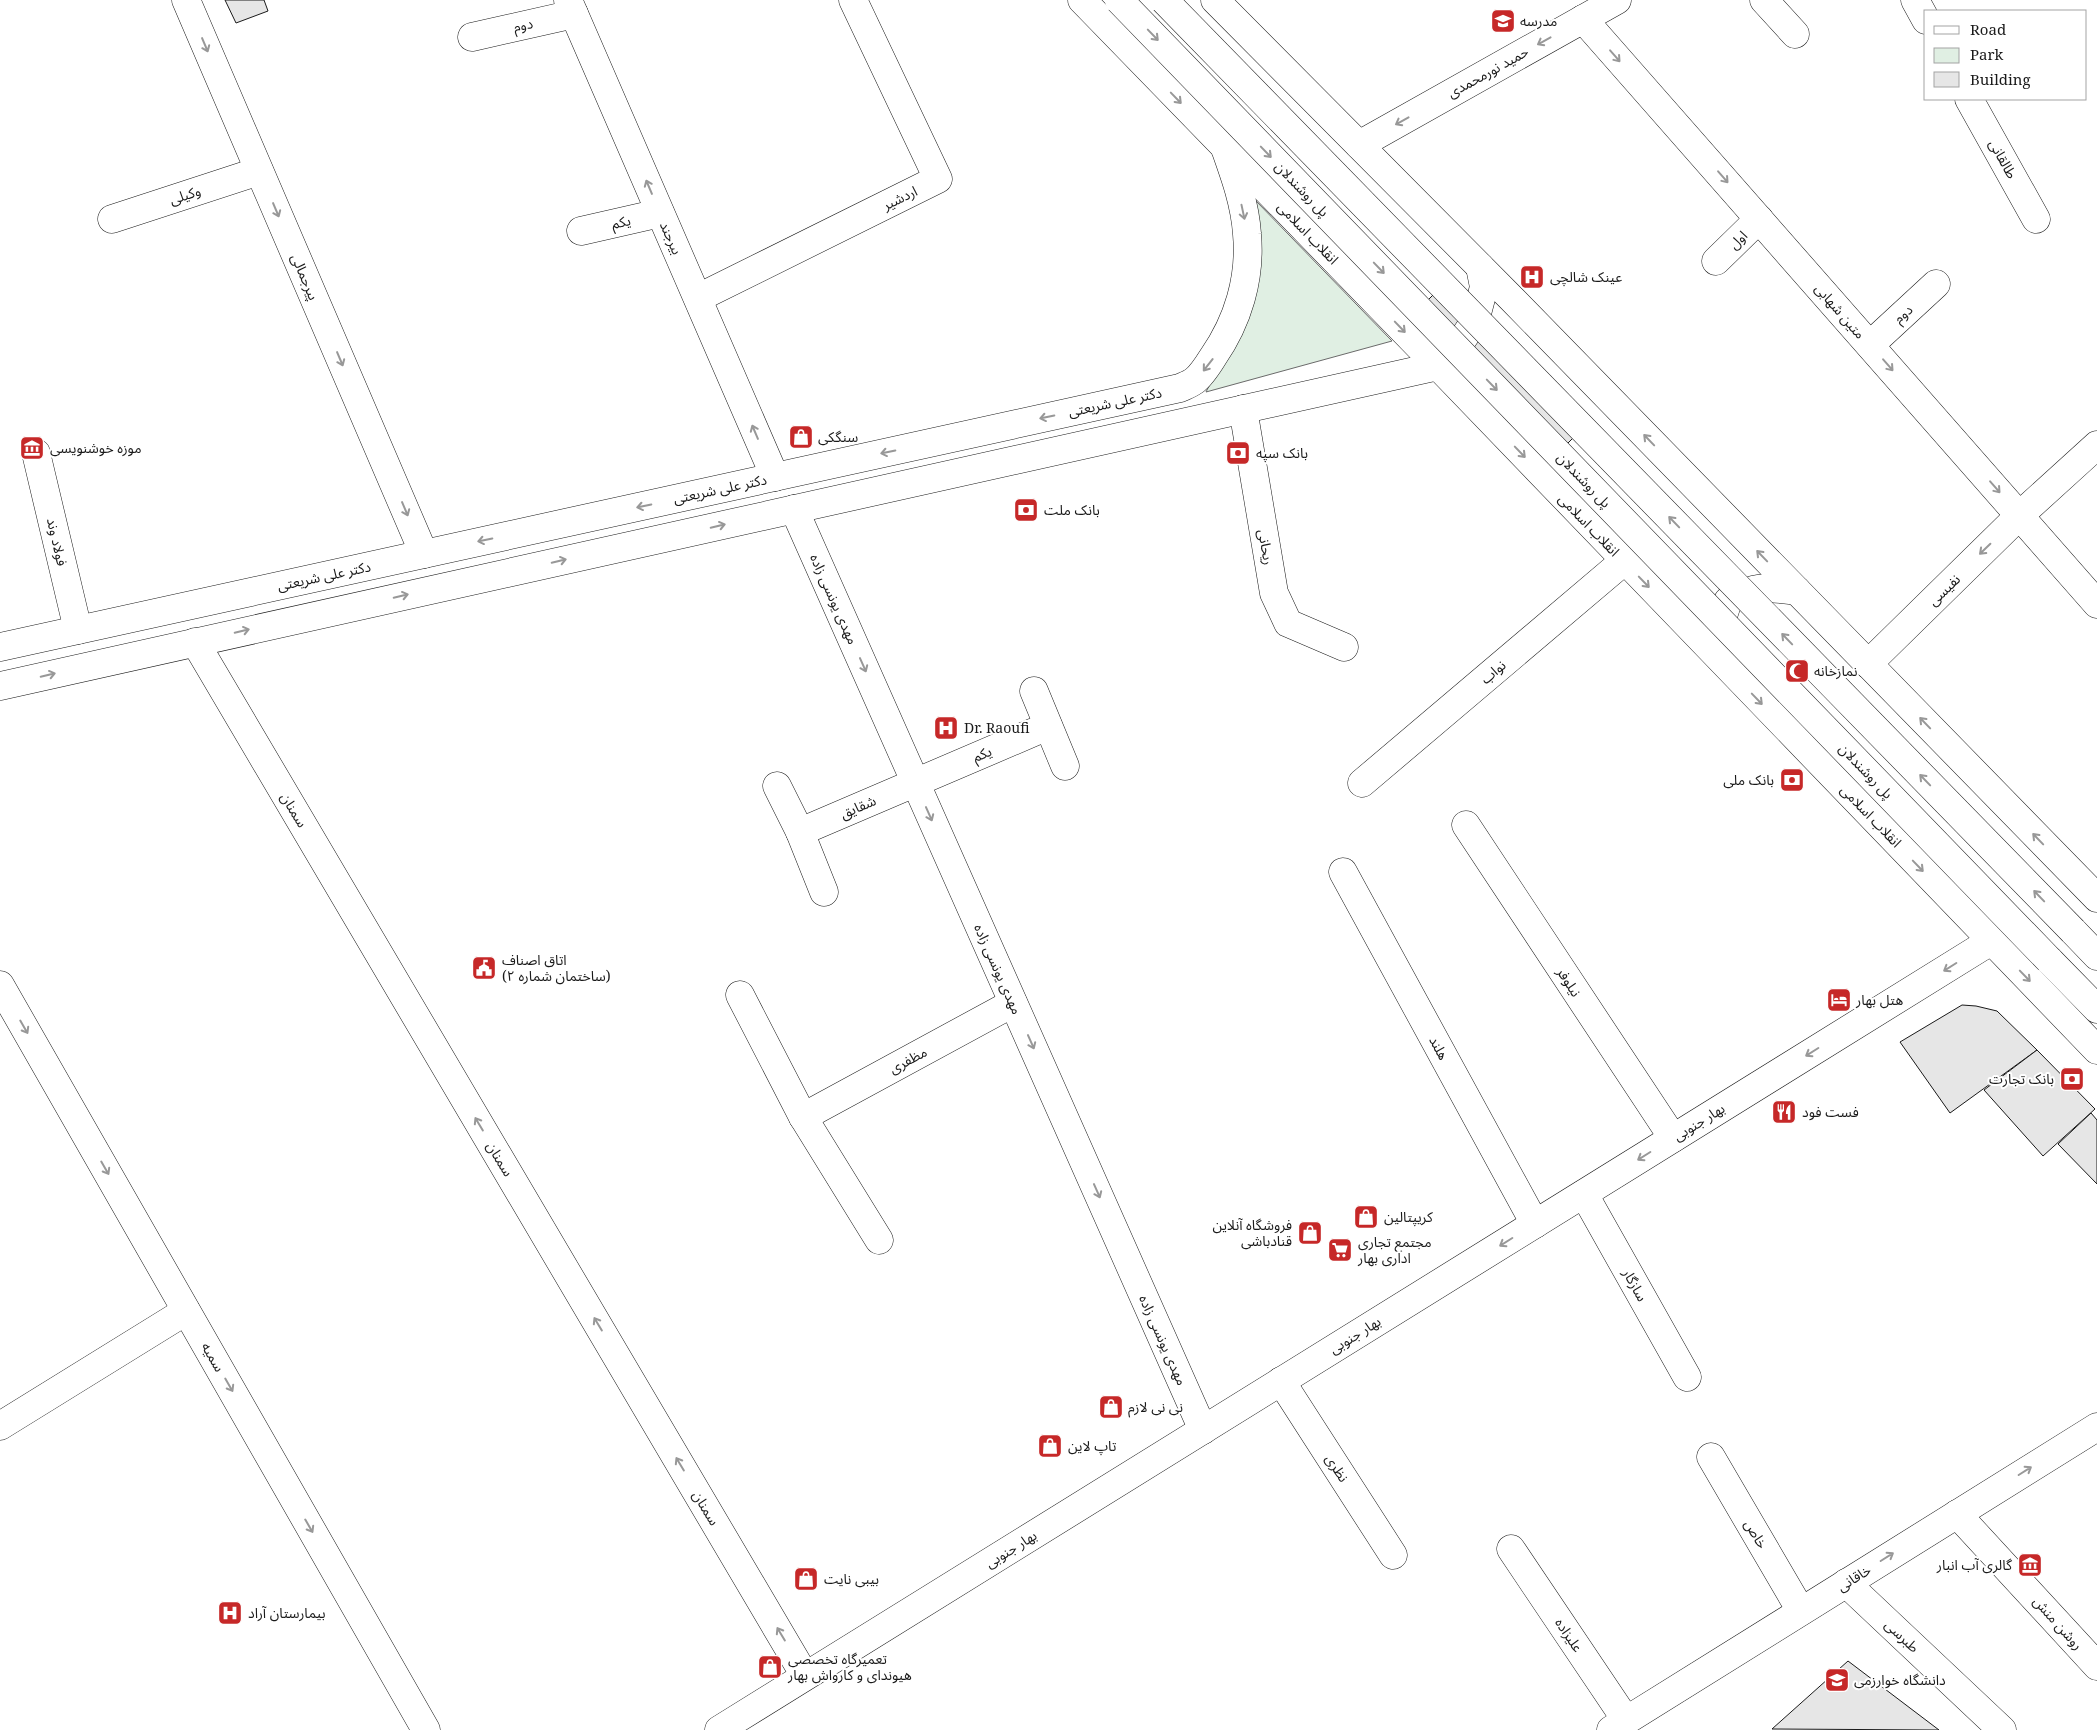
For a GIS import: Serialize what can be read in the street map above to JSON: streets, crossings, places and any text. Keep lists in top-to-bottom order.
{
  "streets": {
    "main road": [
      "دوم",
      "حمید نورمحمدی",
      "طالقانی",
      "پل روشندلان",
      "وکیلی",
      "اردشیر",
      "یکم",
      "انقلاب اسلامی",
      "بیرجند",
      "اول",
      "پیرجمالی",
      "متین شهابی",
      "دکتر علی شریعتی",
      "فولاد وند",
      "ریحانی",
      "نفیسی",
      "مهدی یونسی زاده",
      "نواب",
      "شقایق",
      "سمنان",
      "نیلوفر",
      "هلند",
      "مظفری",
      "بهار جنوبی",
      "سازگار",
      "سمیه",
      "نظری",
      "خاص",
      "خاقانی",
      "روشن منش",
      "علیزاده",
      "طبرسی"
    ]
  },
  "crossings": [
    ["دوم", "بیرجند"],
    ["دوم", "متین شهابی"],
    ["حمید نورمحمدی", "متین شهابی"],
    ["وکیلی", "پیرجمالی"],
    ["اردشیر", "بیرجند"],
    ["یکم", "بیرجند"],
    ["یکم", "مهدی یونسی زاده"],
    ["یکم", "شقایق"],
    ["انقلاب اسلامی", "دکتر علی شریعتی"],
    ["انقلاب اسلامی", "نواب"],
    ["انقلاب اسلامی", "بهار جنوبی"],
    ["بیرجند", "دکتر علی شریعتی"],
    ["اول", "متین شهابی"],
    ["پیرجمالی", "دکتر علی شریعتی"],
    ["متین شهابی", "نفیسی"],
    ["دکتر علی شریعتی", "فولاد وند"],
    ["مهدی یونسی زاده", "شقایق"],
    ["مهدی یونسی زاده", "مظفری"],
    ["مهدی یونسی زاده", "بهار جنوبی"],
    ["سمنان", "بهار جنوبی"],
    ["نیلوفر", "بهار جنوبی"],
    ["هلند", "بهار جنوبی"],
    ["بهار جنوبی", "سازگار"],
    ["بهار جنوبی", "نظری"],
    ["خاص", "خاقانی"],
    ["خاقانی", "روشن منش"],
    ["خاقانی", "علیزاده"],
    ["خاقانی", "طبرسی"]
  ],
  "one_way": [
    "حمید نورمحمدی",
    "بیرجند",
    "پیرجمالی",
    "نفیسی",
    "سمنان",
    "بهار جنوبی",
    "سمیه",
    "خاقانی"
  ],
  "places": {
    "school or university": ["مدرسه", "دانشگاه خوارزمی"],
    "hospital": ["عينک شالچی", "Dr. Raoufi", "بیمارستان آراد"],
    "shop": [
      "سنگکی",
      "کریپتالین",
      "فروشگاه آنلاین قنادباشی",
      "نی نی لازم",
      "تاپ لاین",
      "بیبی نایت",
      "تعمیرگاه تخصصی هیوندای و کارواش بهار"
    ],
    "museum": ["موزه خوشنویسی", "گالری آب انبار"],
    "bank": [
      "بانک سپه",
      "بانک ملت",
      "بانک ملی",
      "بانک تجارت"
    ],
    "mosque": ["نمازخانه"],
    "public building": ["اتاق اصناف (ساختمان شماره ۲)"],
    "hotel": ["هتل بهار"],
    "restaurant": ["فست فود"],
    "supermarket": ["مجتمع تجاری اداری بهار"]
  },
  "legend": ["Road", "Park", "Building"]
}
